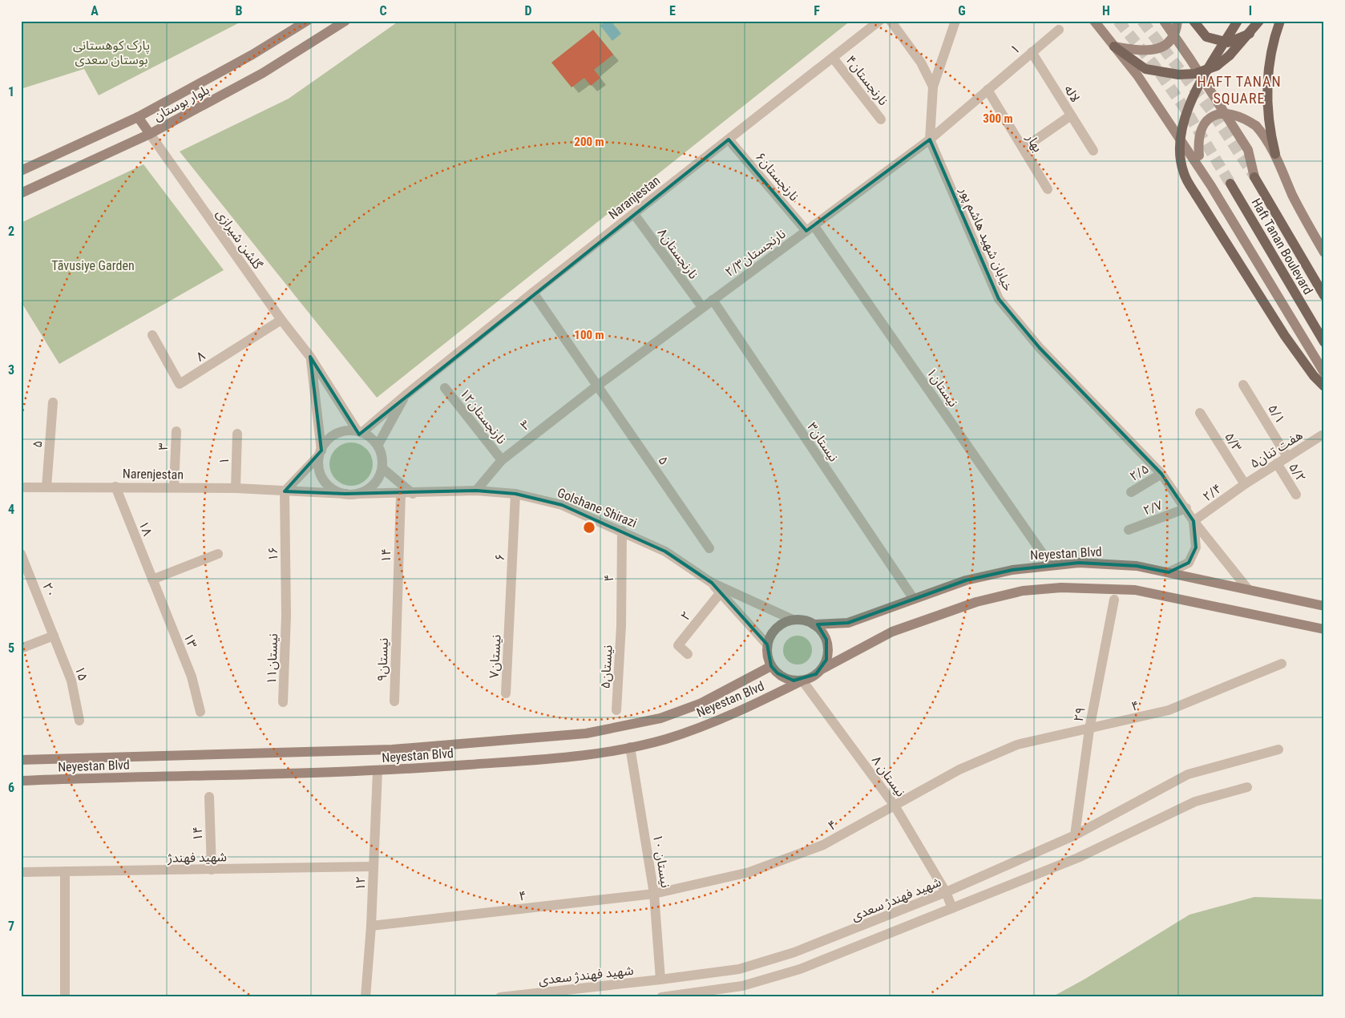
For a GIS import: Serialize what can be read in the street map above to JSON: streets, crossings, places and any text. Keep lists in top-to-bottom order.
{
  "streets": {
    "main road": ["بلوار بوستان", "Haft Tanan Boulevard", "Neyestan Blvd"],
    "street": [
      "۱",
      "۴نارنجستان",
      "لاله ‍",
      "بهار",
      "۶نارنجستان",
      "Naranjestan",
      "گلشن شیرازی",
      "خیابان شهید هاشم پور",
      "۲/۳نارنجستان",
      "۸نارنجستان",
      "۸",
      "۱نیستان",
      "۵/۱",
      "۱۲نارنجستان",
      "۳",
      "۳نیستان",
      "۵/۳",
      "۵",
      "هفت تنان۵",
      "۲/۵",
      "۵/۲",
      "Narenjestan",
      "۲/۴",
      "Golshane Shirazi",
      "۲/۷",
      "۱۸",
      "۱۶",
      "۱۴",
      "۶",
      "۴",
      "۲۰",
      "۲",
      "۱۳",
      "۷نیستان",
      "۱۱نیستان",
      "۹نیستان",
      "۵نیستان",
      "۱۵",
      "۲۹",
      "نیستان ۸",
      "شهید فهندژ",
      "نیستان ۱۰",
      "۱۲",
      "شهید فهندژ سعدی"
    ]
  },
  "crossings": [
    ["۱", "لاله ‍"],
    ["۱", "بهار"],
    ["۱", "خیابان شهید هاشم پور"],
    ["۱", "۲/۳نارنجستان"],
    ["۱", "Narenjestan"],
    ["۴نارنجستان", "Naranjestan"],
    ["بلوار بوستان", "گلشن شیرازی"],
    ["۶نارنجستان", "Naranjestan"],
    ["۶نارنجستان", "۲/۳نارنجستان"],
    ["۶نارنجستان", "۱نیستان"],
    ["Naranjestan", "گلشن شیرازی"],
    ["Naranjestan", "۸نارنجستان"],
    ["Naranjestan", "۵"],
    ["Naranjestan", "Narenjestan"],
    ["Naranjestan", "Golshane Shirazi"],
    ["گلشن شیرازی", "۸"],
    ["گلشن شیرازی", "Narenjestan"],
    ["گلشن شیرازی", "Golshane Shirazi"],
    ["خیابان شهید هاشم پور", "۲/۳نارنجستان"],
    ["خیابان شهید هاشم پور", "۲/۵"],
    ["خیابان شهید هاشم پور", "۲/۴"],
    ["خیابان شهید هاشم پور", "۲/۷"],
    ["خیابان شهید هاشم پور", "Neyestan Blvd"],
    ["۲/۳نارنجستان", "۸نارنجستان"],
    ["۲/۳نارنجستان", "۱نیستان"],
    ["۲/۳نارنجستان", "۳"],
    ["۲/۳نارنجستان", "۳نیستان"],
    ["۲/۳نارنجستان", "۵"],
    ["۱نیستان", "Neyestan Blvd"],
    ["۵/۱", "هفت تنان۵"],
    ["۱۲نارنجستان", "۳"],
    ["۳", "۵"],
    ["۳", "Narenjestan"],
    ["۳", "Golshane Shirazi"],
    ["۳نیستان", "Neyestan Blvd"],
    ["۵/۳", "هفت تنان۵"],
    ["۵/۳", "۲/۴"],
    ["۵", "Narenjestan"],
    ["هفت تنان۵", "۵/۲"],
    ["هفت تنان۵", "۲/۴"],
    ["Narenjestan", "Golshane Shirazi"],
    ["Narenjestan", "۱۸"],
    ["Narenjestan", "۱۶"],
    ["Golshane Shirazi", "۱۴"],
    ["Golshane Shirazi", "۶"],
    ["Golshane Shirazi", "۴"],
    ["۱۸", "۱۳"],
    ["Neyestan Blvd", "نیستان ۸"],
    ["Neyestan Blvd", "نیستان ۱۰"],
    ["Neyestan Blvd", "۱۲"],
    ["۱۶", "۱۱نیستان"],
    ["۱۴", "۹نیستان"],
    ["۱۴", "شهید فهندژ"],
    ["۶", "۷نیستان"],
    ["۴", "۵نیستان"],
    ["۴", "۲۹"],
    ["۴", "نیستان ۸"],
    ["۴", "نیستان ۱۰"],
    ["۴", "۱۲"],
    ["۲۰", "۱۵"],
    ["۲۹", "شهید فهندژ سعدی"],
    ["نیستان ۸", "شهید فهندژ سعدی"],
    ["شهید فهندژ", "۱۲"],
    ["نیستان ۱۰", "شهید فهندژ سعدی"]
  ],
  "districts": ["HAFT TANAN SQUARE"],
  "parks": ["پارک کوهستانی بوستان سعدی", "Tāvusiye Garden"],
  "grid": {
    "columns": [
      "A",
      "B",
      "C",
      "D",
      "E",
      "F",
      "G",
      "H",
      "I"
    ],
    "rows": [
      "1",
      "2",
      "3",
      "4",
      "5",
      "6",
      "7"
    ]
  },
  "rings": ["300 m", "200 m", "100 m"]
}
